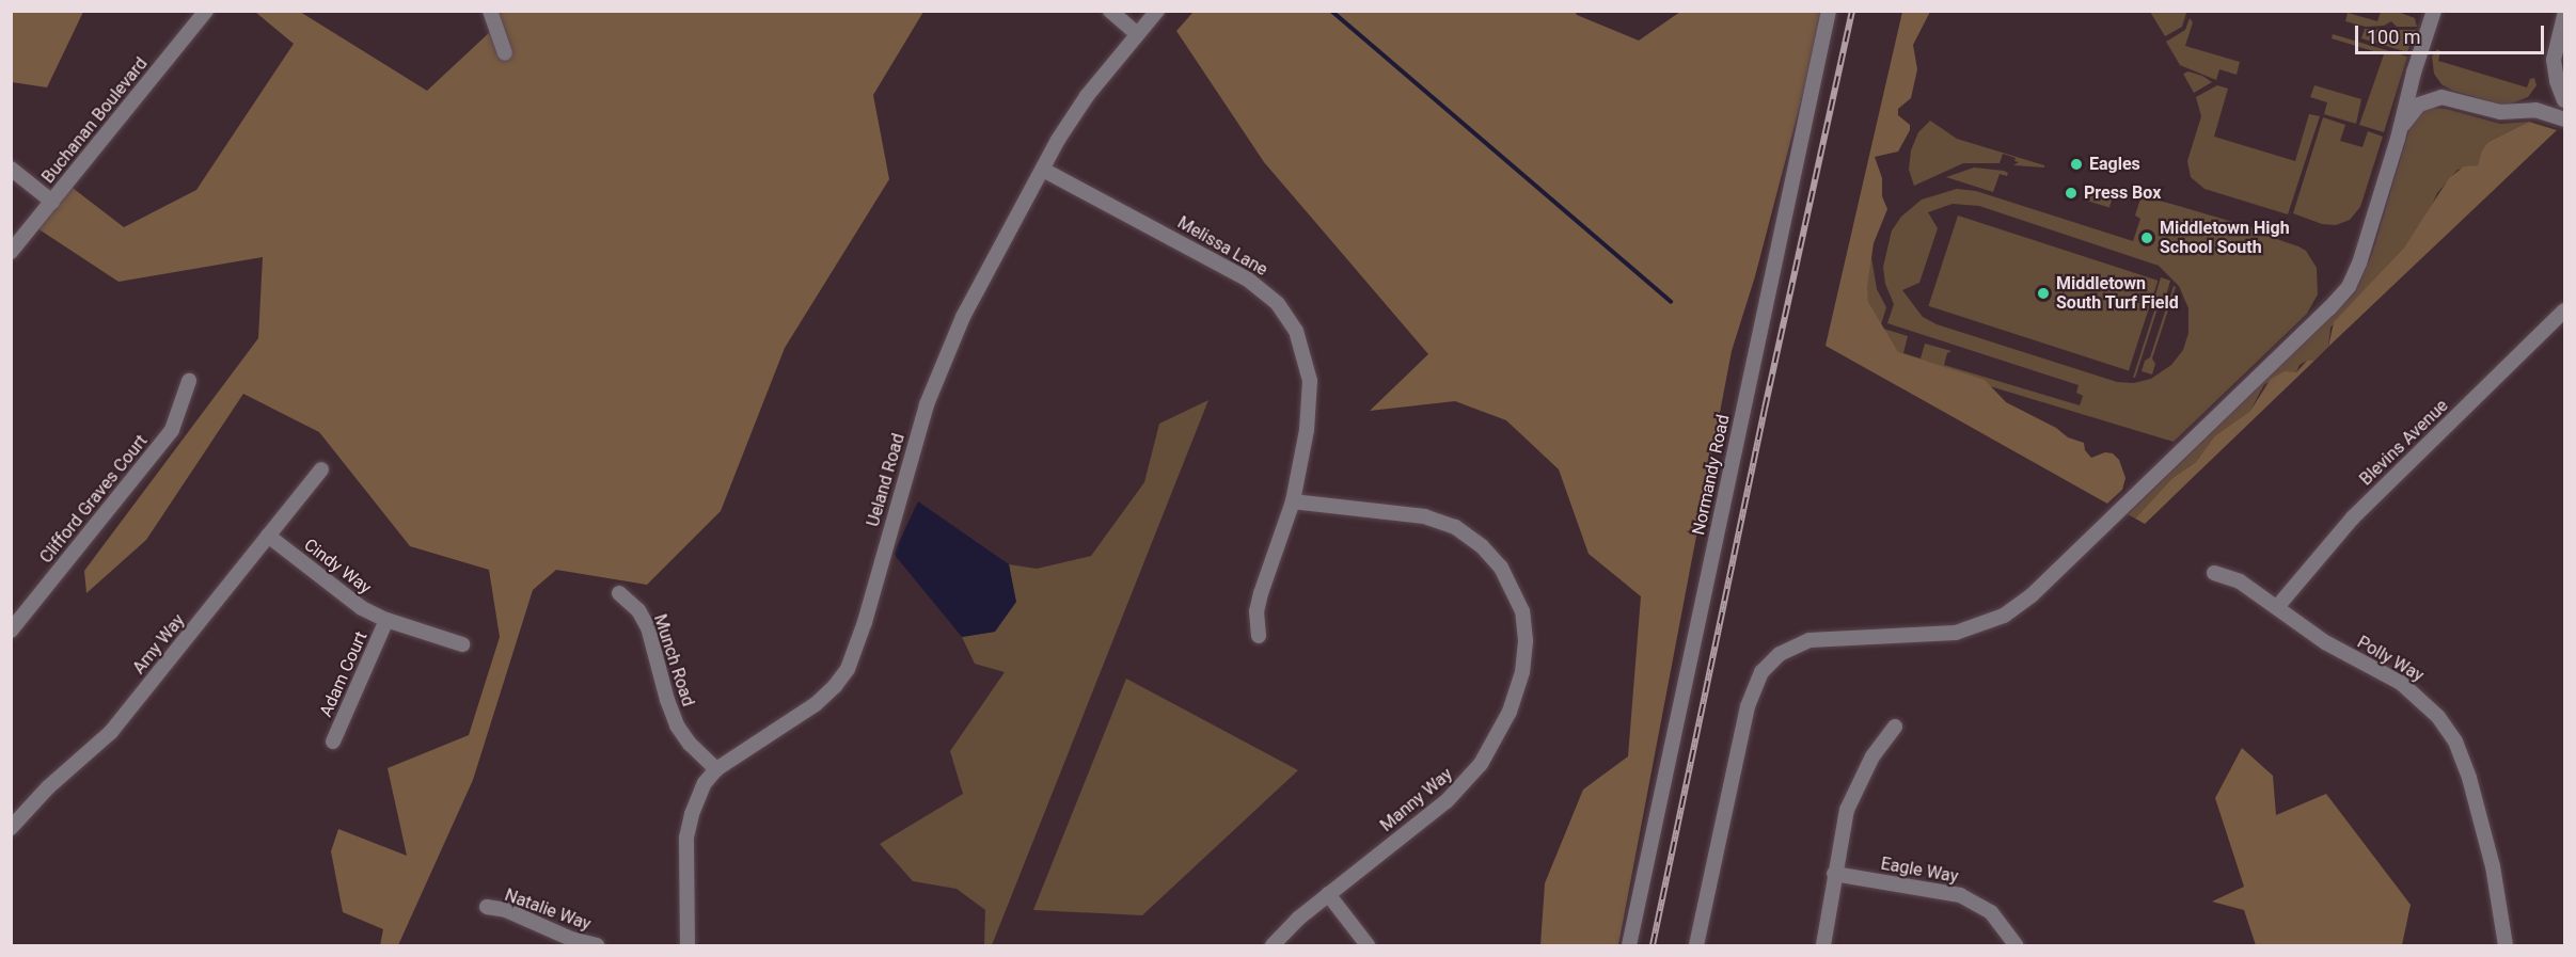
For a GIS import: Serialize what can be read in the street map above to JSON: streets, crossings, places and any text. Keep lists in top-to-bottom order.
{
  "streets": {
    "street": [
      "Buchanan Boulevard",
      "Melissa Lane",
      "Blevins Avenue",
      "Normandy Road",
      "Ueland Road",
      "Clifford Graves Court",
      "Cindy Way",
      "Amy Way",
      "Polly Way",
      "Munch Road",
      "Adam Court",
      "Manny Way",
      "Eagle Way",
      "Natalie Way"
    ]
  },
  "crossings": [
    ["Melissa Lane", "Ueland Road"],
    ["Melissa Lane", "Manny Way"],
    ["Blevins Avenue", "Polly Way"],
    ["Ueland Road", "Munch Road"],
    ["Cindy Way", "Amy Way"],
    ["Cindy Way", "Adam Court"]
  ],
  "places": [
    "Eagles",
    "Press Box",
    "Middletown High School South",
    "Middletown South Turf Field"
  ],
  "scale_bar": "100 m"
}
